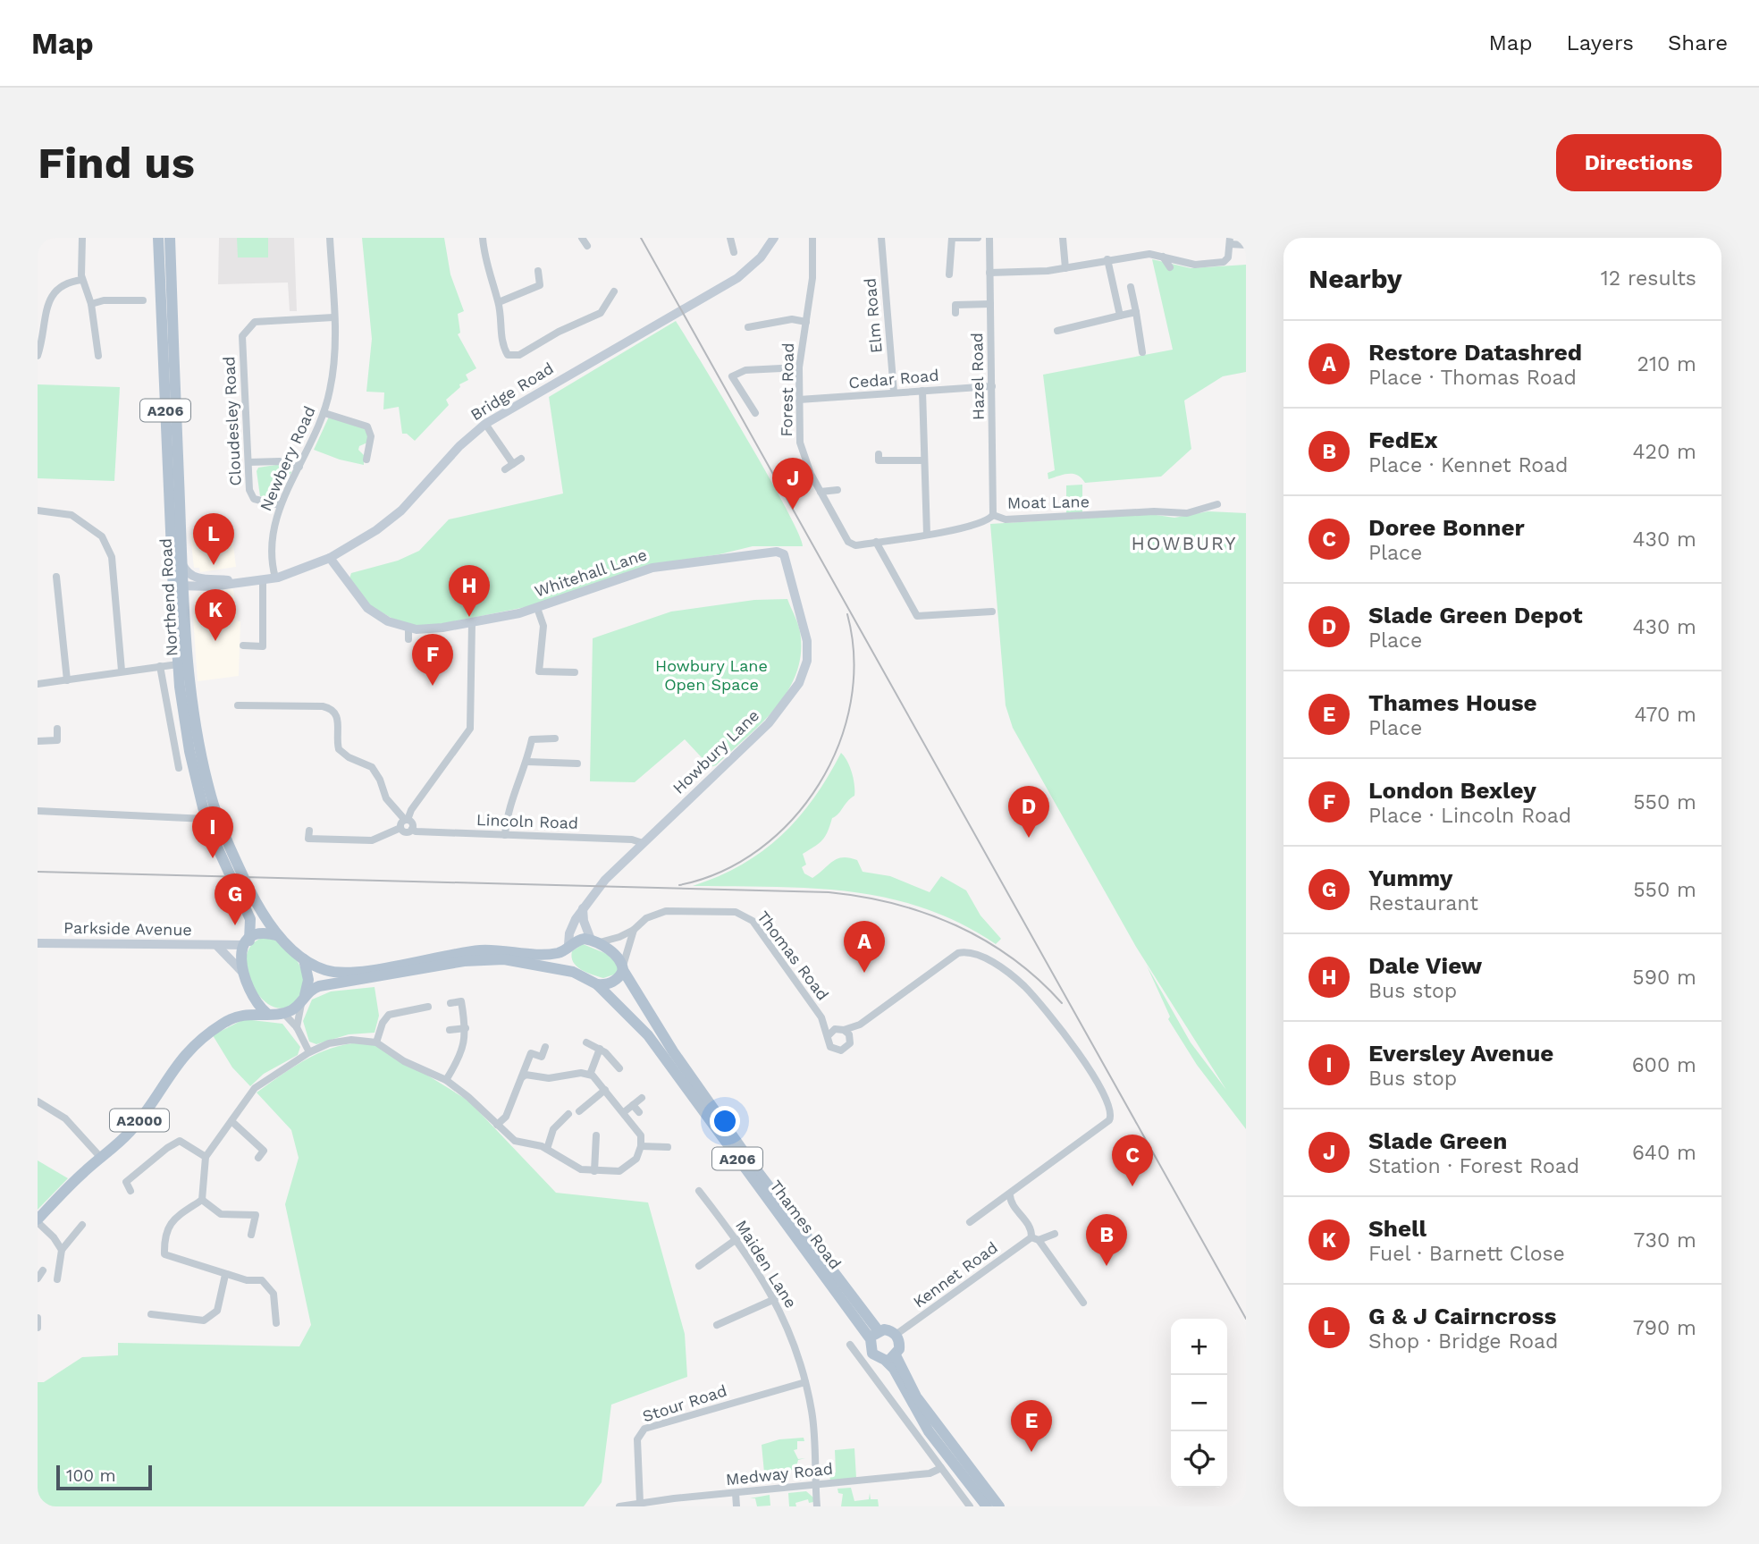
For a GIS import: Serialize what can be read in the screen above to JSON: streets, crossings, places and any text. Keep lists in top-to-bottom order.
{
  "streets": {
    "main road": [
      "A206",
      "Northend Road",
      "A2000",
      "Thames Road"
    ],
    "street": [
      "Elm Road",
      "Hazel Road",
      "Cedar Road",
      "Forest Road",
      "Bridge Road",
      "Cloudesley Road",
      "Newbery Road",
      "Moat Lane",
      "Whitehall Lane",
      "Howbury Lane",
      "Lincoln Road",
      "Parkside Avenue",
      "Thomas Road",
      "Maiden Lane",
      "Kennet Road",
      "Stour Road",
      "Medway Road"
    ]
  },
  "crossings": [
    ["Elm Road", "Cedar Road"],
    ["Hazel Road", "Cedar Road"],
    ["Hazel Road", "Moat Lane"],
    ["Cedar Road", "Forest Road"],
    ["Forest Road", "Moat Lane"],
    ["Bridge Road", "Newbery Road"],
    ["Bridge Road", "Whitehall Lane"],
    ["Bridge Road", "Northend Road"],
    ["Cloudesley Road", "Newbery Road"],
    ["Whitehall Lane", "Howbury Lane"],
    ["Northend Road", "Parkside Avenue"],
    ["Northend Road", "A2000"],
    ["Northend Road", "Thames Road"],
    ["Howbury Lane", "Lincoln Road"],
    ["Howbury Lane", "Thomas Road"],
    ["Howbury Lane", "Thames Road"],
    ["Parkside Avenue", "A2000"],
    ["Parkside Avenue", "Thames Road"],
    ["Thomas Road", "Thames Road"],
    ["A2000", "Thames Road"],
    ["Thames Road", "Kennet Road"],
    ["Maiden Lane", "Stour Road"],
    ["Maiden Lane", "Medway Road"],
    ["Stour Road", "Medway Road"]
  ],
  "districts": ["HOWBURY"],
  "parks": ["Howbury Lane Open Space"],
  "scale_bar": "100 m",
  "page": {
    "header": "Map",
    "nav": ["Map", "Layers", "Share"],
    "buttons": "Directions",
    "title": "Find us",
    "heading": ["Nearby", "12 results"],
    "list": [
      {
        "mark": "A",
        "name": "Restore Datashred",
        "note": "Place · Thomas Road",
        "value": "210 m"
      },
      {
        "mark": "B",
        "name": "FedEx",
        "note": "Place · Kennet Road",
        "value": "420 m"
      },
      {
        "mark": "C",
        "name": "Doree Bonner",
        "note": "Place",
        "value": "430 m"
      },
      {
        "mark": "D",
        "name": "Slade Green Depot",
        "note": "Place",
        "value": "430 m"
      },
      {
        "mark": "E",
        "name": "Thames House",
        "note": "Place",
        "value": "470 m"
      },
      {
        "mark": "F",
        "name": "London Bexley",
        "note": "Place · Lincoln Road",
        "value": "550 m"
      },
      {
        "mark": "G",
        "name": "Yummy",
        "note": "Restaurant",
        "value": "550 m"
      },
      {
        "mark": "H",
        "name": "Dale View",
        "note": "Bus stop",
        "value": "590 m"
      },
      {
        "mark": "I",
        "name": "Eversley Avenue",
        "note": "Bus stop",
        "value": "600 m"
      },
      {
        "mark": "J",
        "name": "Slade Green",
        "note": "Station · Forest Road",
        "value": "640 m"
      },
      {
        "mark": "K",
        "name": "Shell",
        "note": "Fuel · Barnett Close",
        "value": "730 m"
      },
      {
        "mark": "L",
        "name": "G & J Cairncross",
        "note": "Shop · Bridge Road",
        "value": "790 m"
      }
    ],
    "pins": [
      "J",
      "L",
      "H",
      "K",
      "F",
      "D",
      "I",
      "G",
      "A",
      "C",
      "B",
      "E"
    ],
    "map_buttons": ["+", "−"],
    "scale": "100 m"
  }
}
